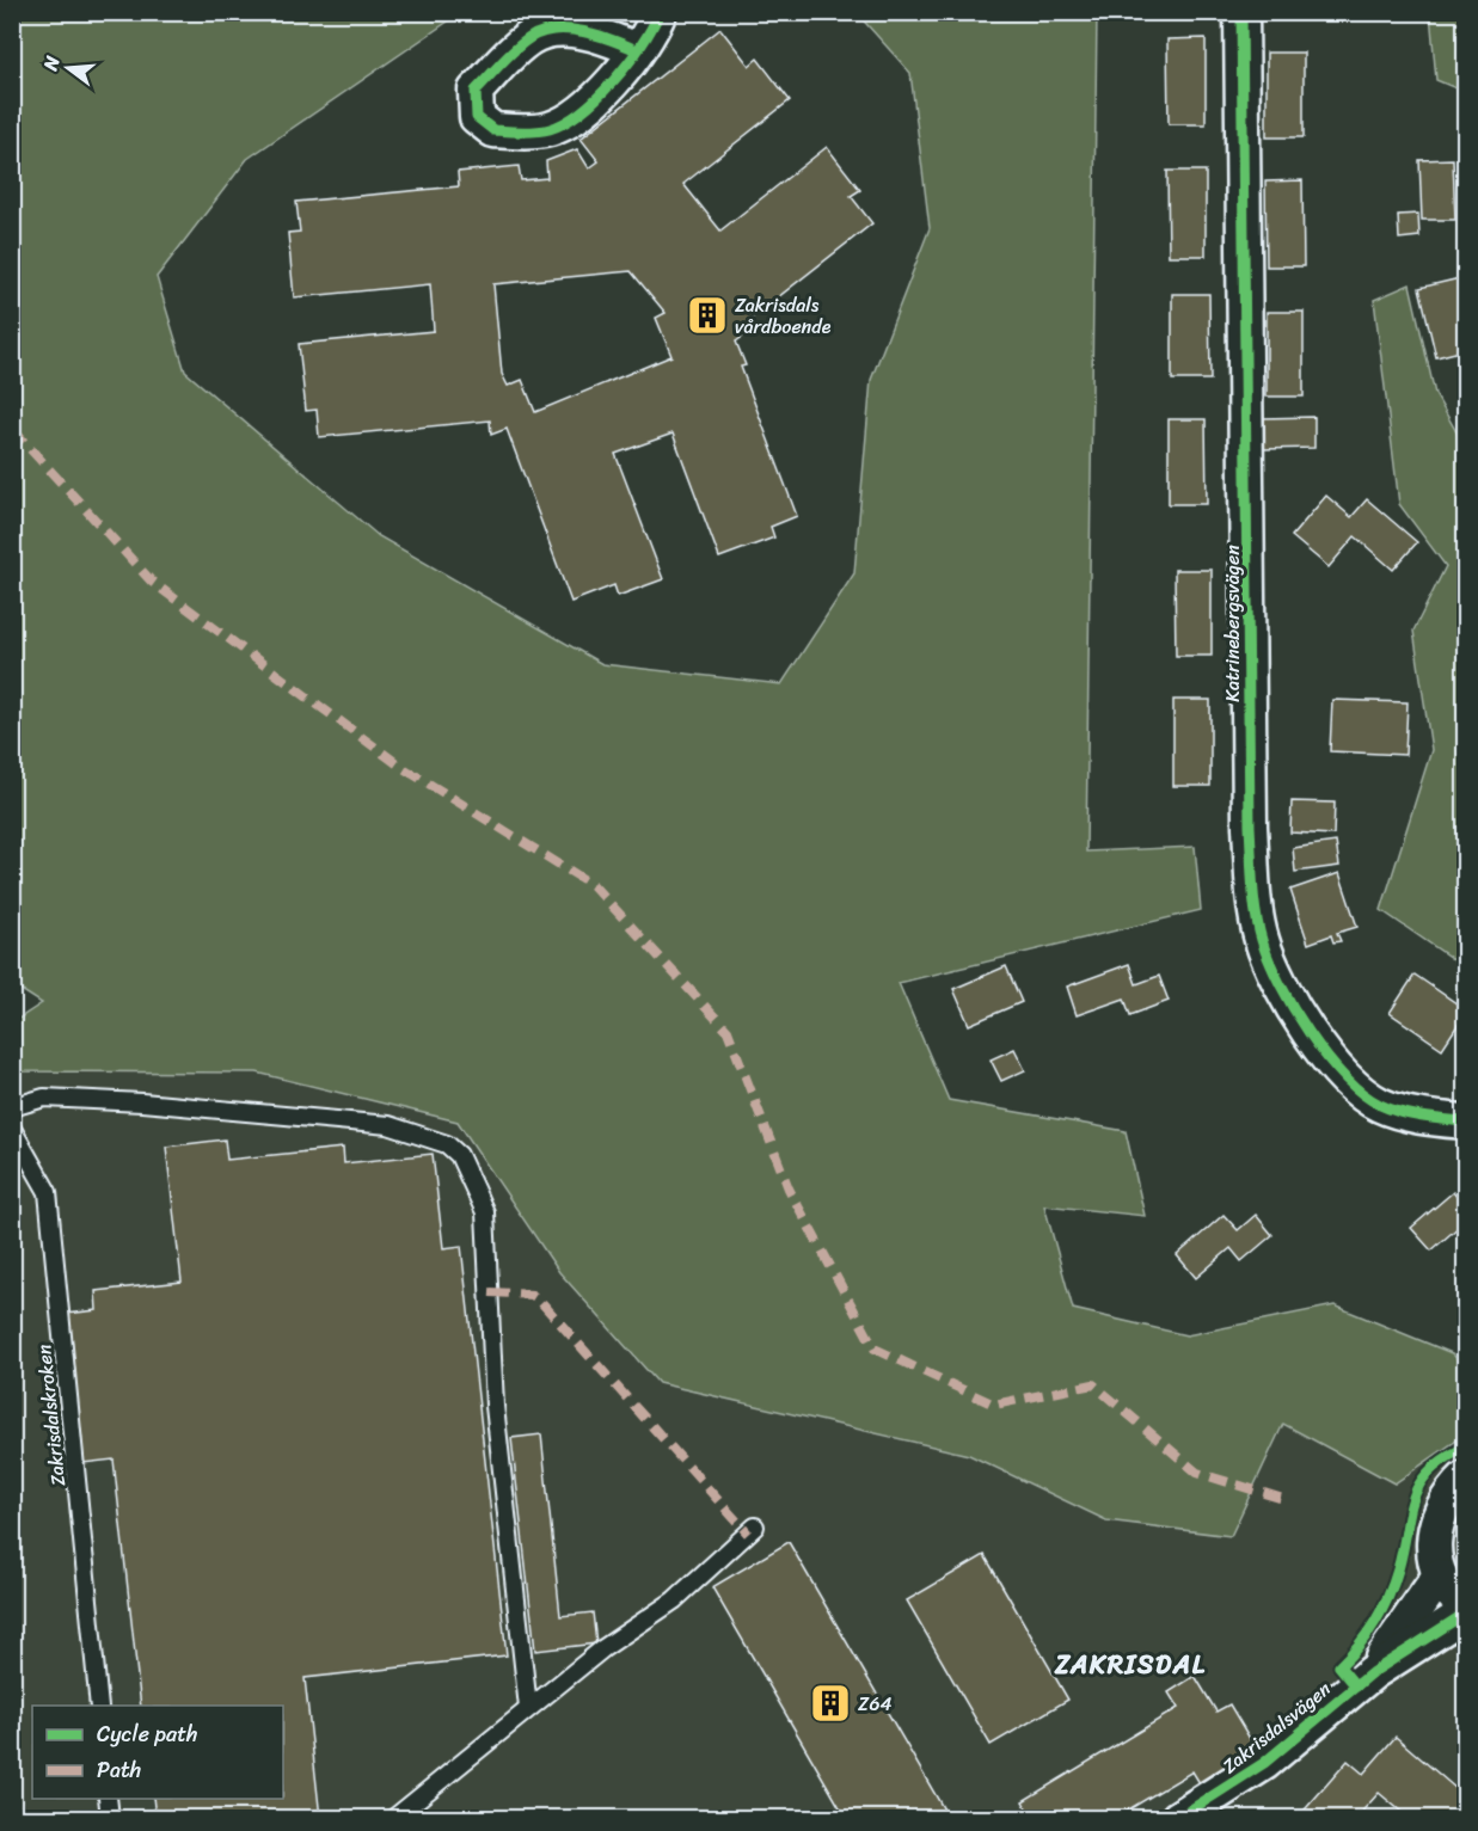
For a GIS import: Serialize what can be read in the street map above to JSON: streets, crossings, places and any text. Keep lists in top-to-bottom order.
{
  "streets": {
    "street": ["Katrinebergsvägen", "Zakrisdalsvägen"],
    "lane": ["Zakrisdalskroken"]
  },
  "districts": ["ZAKRISDAL"],
  "places": {
    "building": ["Zakrisdals vårdboende", "Z64"]
  },
  "legend": ["Cycle path", "Path"],
  "north": "left"
}
